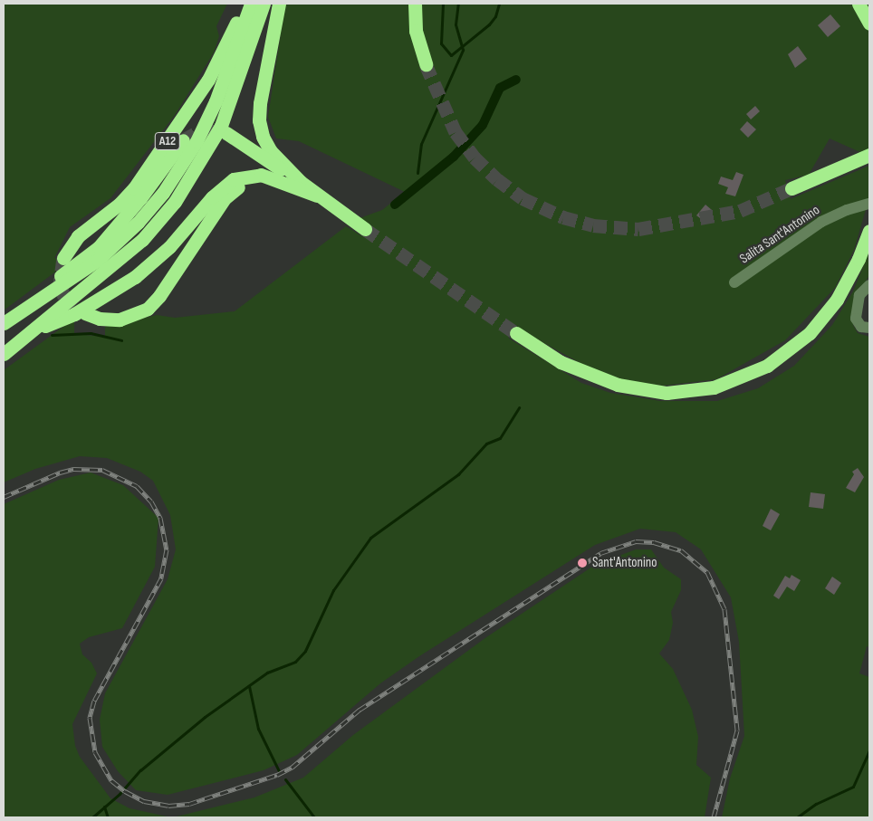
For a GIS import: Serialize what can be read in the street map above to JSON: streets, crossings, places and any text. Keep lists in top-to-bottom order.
{
  "streets": {
    "highway": ["A12"],
    "street": ["Salita Sant'Antonino"]
  },
  "places": ["Sant'Antonino"]
}
